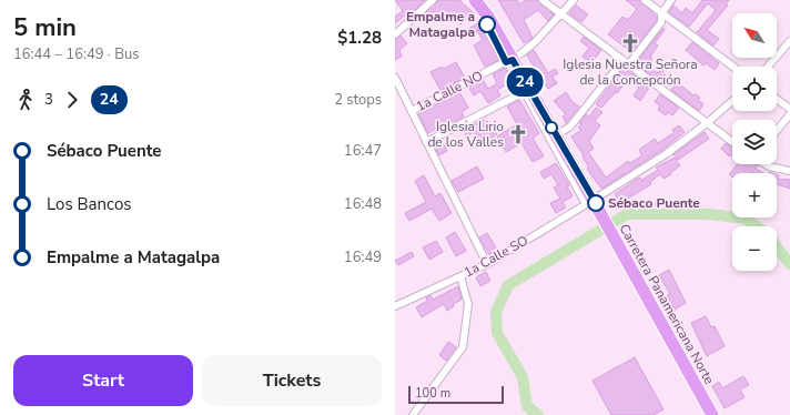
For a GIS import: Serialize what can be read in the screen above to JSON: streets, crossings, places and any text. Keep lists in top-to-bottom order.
{
  "streets": {
    "highway": ["Carretera Panamericana Norte"],
    "street": ["1a Calle NO", "1a Calle SO"]
  },
  "crossings": [
    ["1a Calle NO", "Carretera Panamericana Norte"],
    ["1a Calle SO", "Carretera Panamericana Norte"]
  ],
  "places": {
    "other": ["Empalme a Matagalpa", "Sébaco Puente"],
    "church": ["Iglesia Nuestra Señora de la Concepción", "Iglesia Lirio de los Valles"]
  },
  "lines": ["bus line 24"],
  "scale_bar": "100 m",
  "north": "top left",
  "page": {
    "heading": ["5 min", "16:44 – 16:49 · Bus", "$1.28"],
    "on_map": "24",
    "map_buttons": ["+", "−"],
    "legs": ["3", "24", "2 stops"],
    "list": [
      {
        "name": "Sébaco Puente",
        "value": "16:47"
      },
      {
        "name": "Los Bancos",
        "value": "16:48"
      },
      {
        "name": "Empalme a Matagalpa",
        "value": "16:49"
      }
    ],
    "buttons": ["Start", "Tickets"],
    "scale": "100 m"
  }
}
